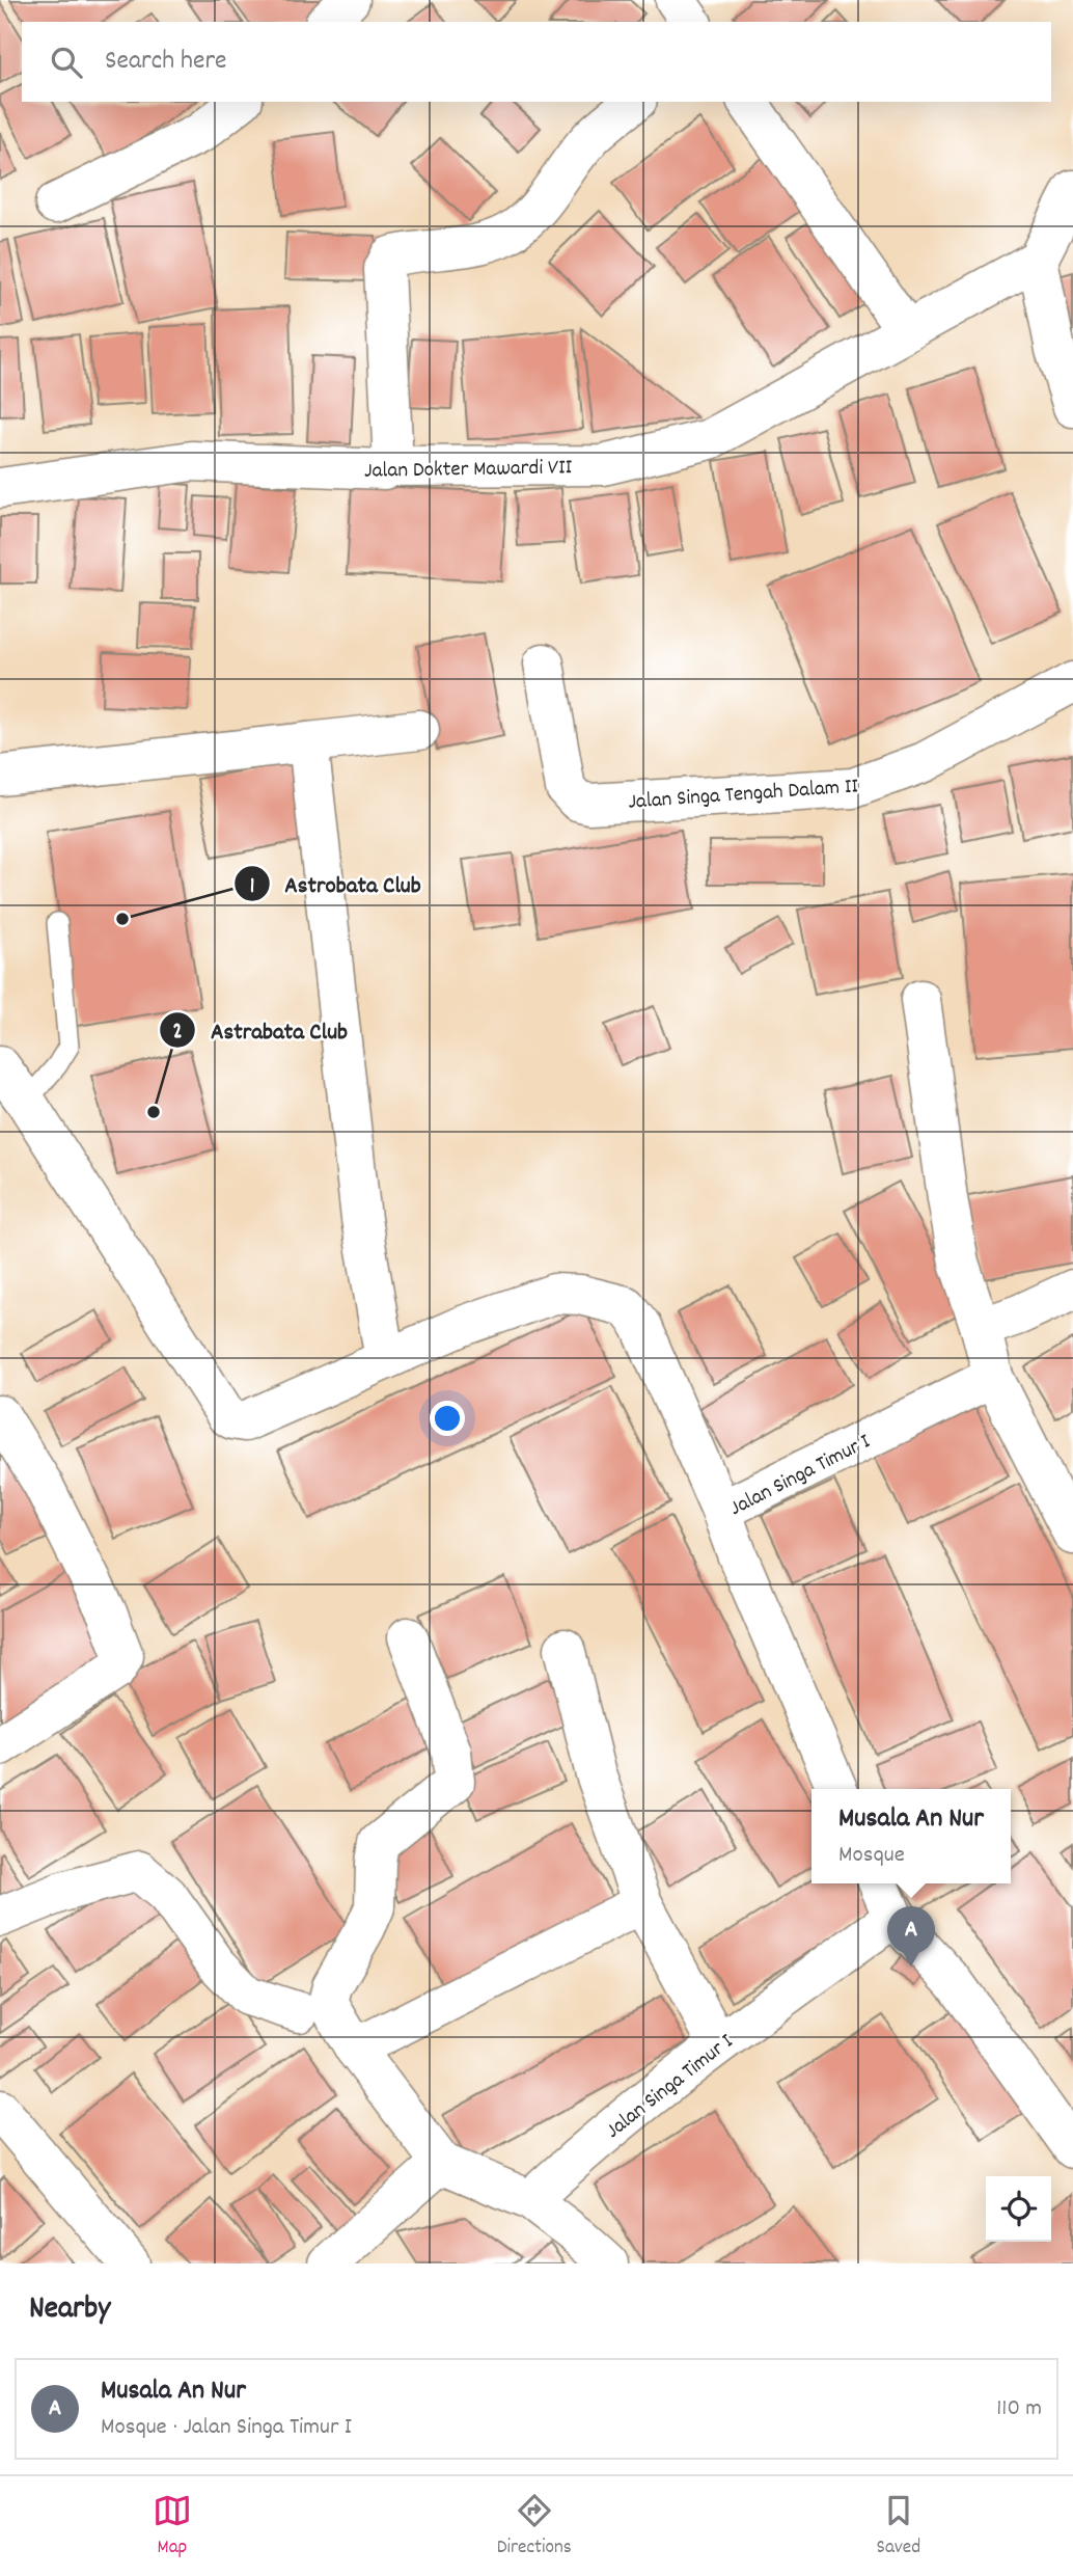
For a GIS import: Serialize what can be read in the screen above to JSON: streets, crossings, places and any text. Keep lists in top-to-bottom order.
{
  "streets": {
    "street": ["Jalan Dokter Mawardi VII", "Jalan Singa Tengah Dalam II", "Jalan Singa Timur I"]
  },
  "places": ["Astrobata Club", "Astrabata Club"],
  "page": {
    "search": "Search here",
    "popup": ["Musala An Nur", "Mosque"],
    "pins": "A",
    "heading": "Nearby",
    "list": [
      {
        "mark": "A",
        "name": "Musala An Nur",
        "note": "Mosque · Jalan Singa Timur I",
        "value": "110 m"
      }
    ],
    "nav": ["Map", "Directions", "Saved"]
  }
}
